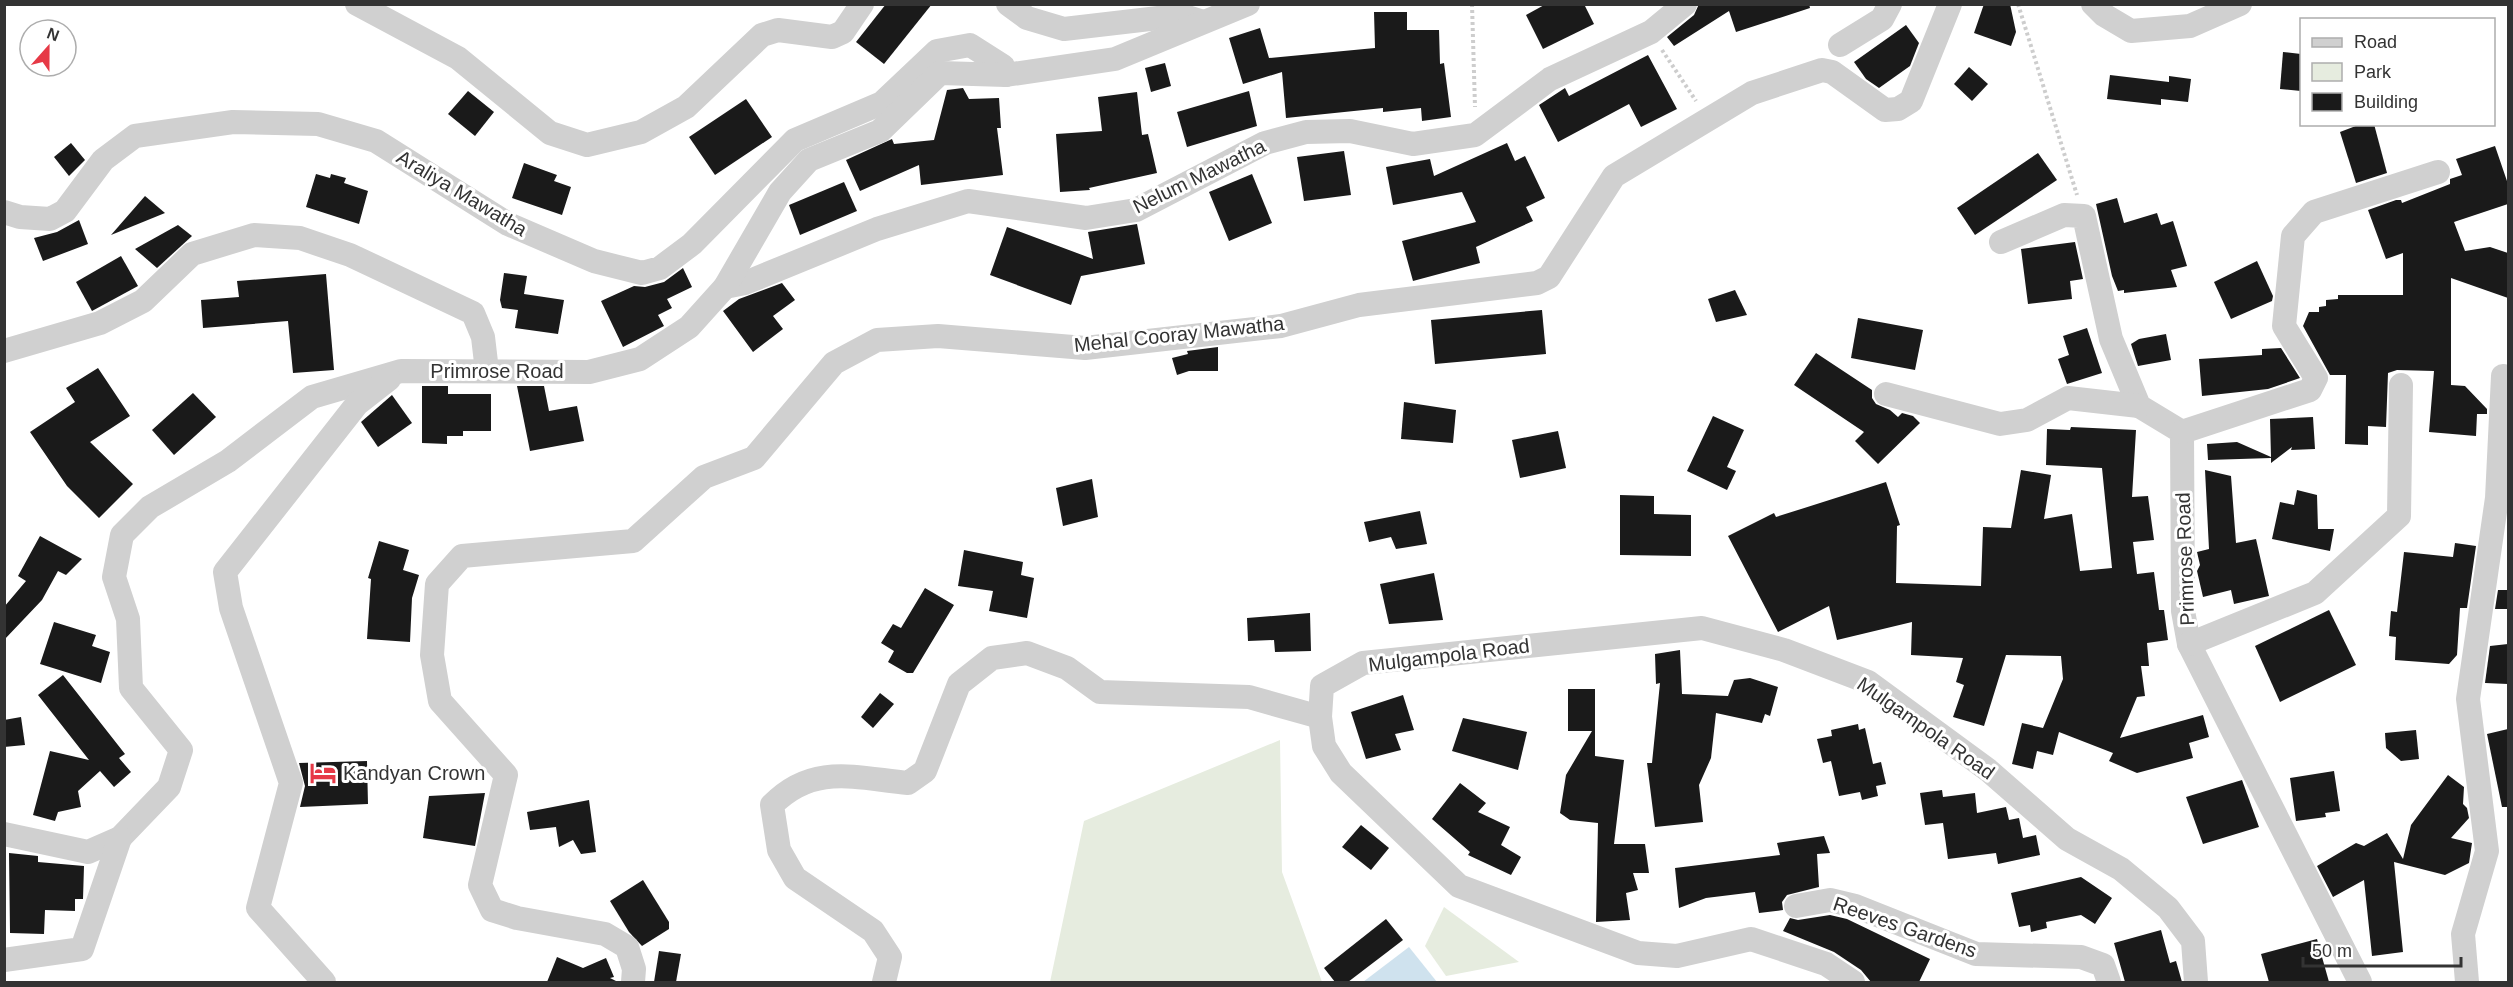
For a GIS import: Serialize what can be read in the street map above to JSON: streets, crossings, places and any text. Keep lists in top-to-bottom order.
{
  "streets": {
    "street": [
      "Nelum Mawatha",
      "Araliya Mawatha",
      "Mehal Cooray Mawatha",
      "Primrose Road",
      "Mulgampola Road",
      "Reeves Gardens"
    ]
  },
  "crossings": [
    ["Nelum Mawatha", "Primrose Road"],
    ["Araliya Mawatha", "Primrose Road"]
  ],
  "places": {
    "hotel": ["Kandyan Crown"]
  },
  "legend": ["Road", "Park", "Building"],
  "scale_bar": "50 m",
  "north": "top"
}
